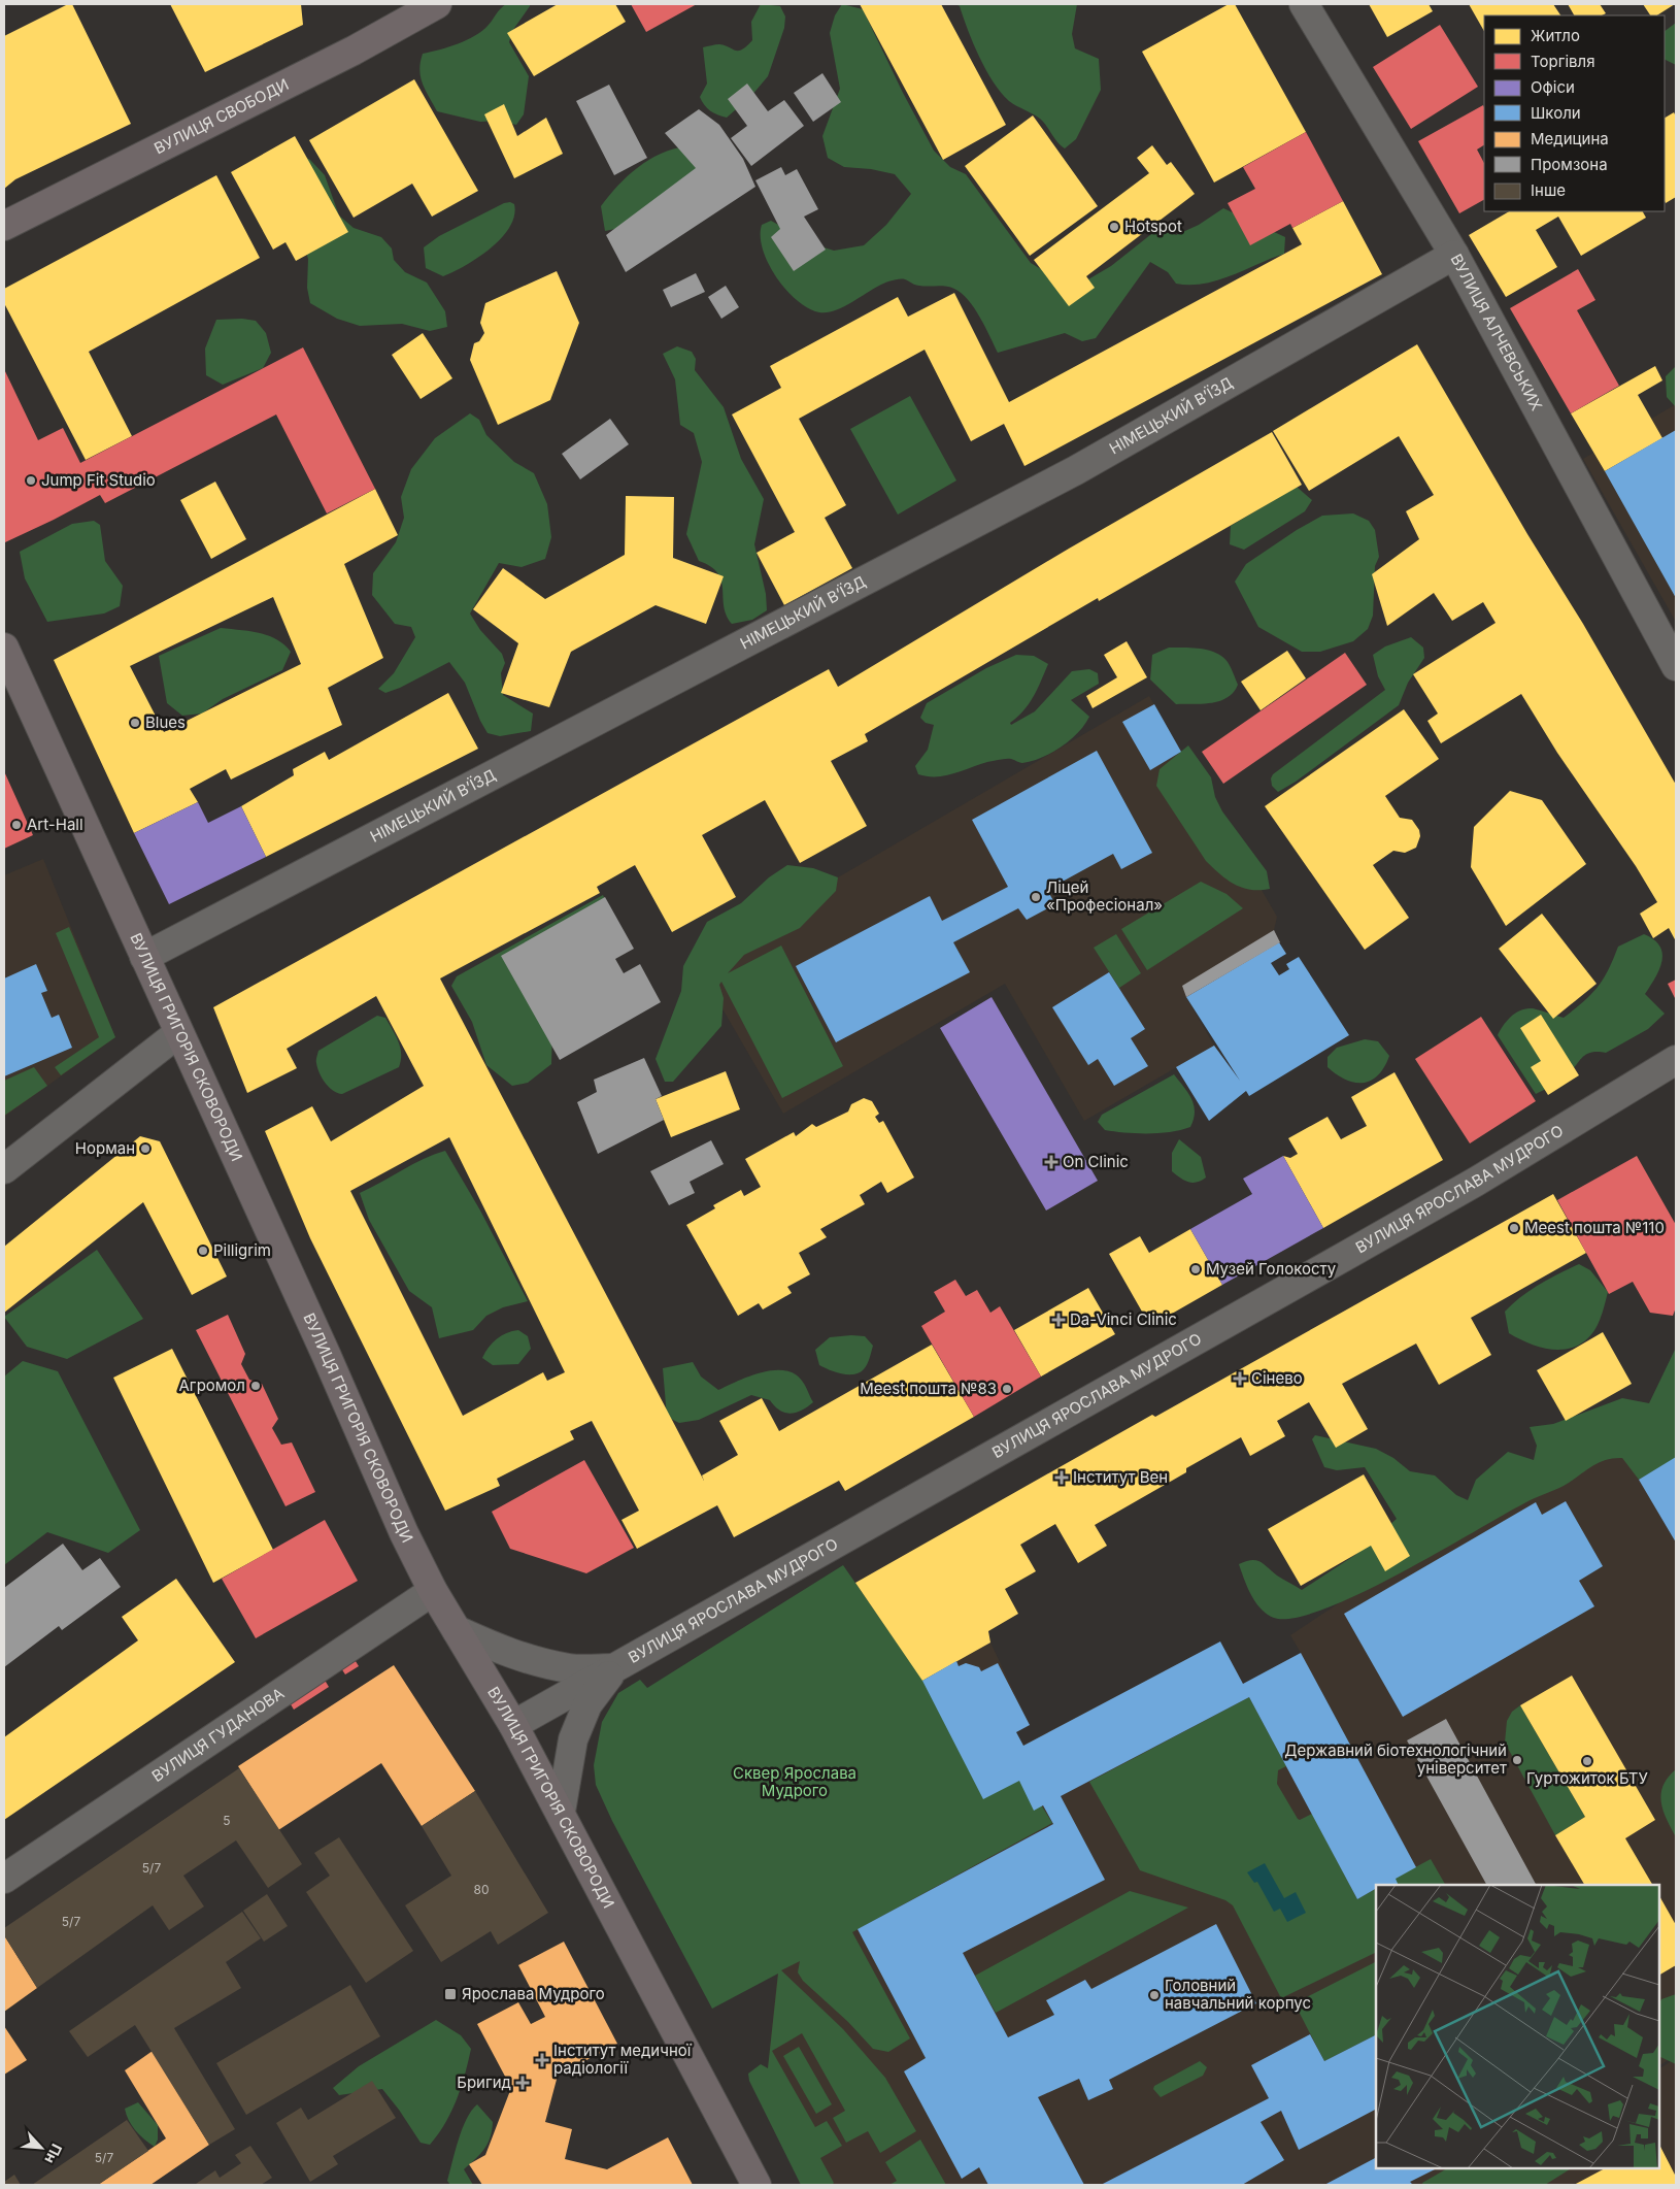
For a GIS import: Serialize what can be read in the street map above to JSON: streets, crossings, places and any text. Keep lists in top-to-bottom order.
{
  "streets": {
    "main road": ["ВУЛИЦЯ СВОБОДИ", "ВУЛИЦЯ ГРИГОРІЯ СКОВОРОДИ"],
    "street": [
      "ВУЛИЦЯ АЛЧЕВСЬКИХ",
      "НІМЕЦЬКИЙ В’ЇЗД",
      "ВУЛИЦЯ ЯРОСЛАВА МУДРОГО",
      "ВУЛИЦЯ ГУДАНОВА"
    ]
  },
  "crossings": [
    ["ВУЛИЦЯ АЛЧЕВСЬКИХ", "НІМЕЦЬКИЙ В’ЇЗД"],
    ["НІМЕЦЬКИЙ В’ЇЗД", "ВУЛИЦЯ ГРИГОРІЯ СКОВОРОДИ"],
    ["ВУЛИЦЯ ГРИГОРІЯ СКОВОРОДИ", "ВУЛИЦЯ ЯРОСЛАВА МУДРОГО"],
    ["ВУЛИЦЯ ГРИГОРІЯ СКОВОРОДИ", "ВУЛИЦЯ ГУДАНОВА"]
  ],
  "parks": ["Сквер Ярослава Мудрого"],
  "places": {
    "other": [
      "Hotspot",
      "Jump Fit Studio",
      "Blues",
      "Art-Hall",
      "Ліцей «Професіонал»",
      "Норман",
      "Meest пошта №110",
      "Pilligrim",
      "Музей Голокосту",
      "Агромол",
      "Meest пошта №83",
      "Державний біотехнологічний університет",
      "Гуртожиток БТУ",
      "Головний навчальний корпус"
    ],
    "health": [
      "On Clinic",
      "Da-Vinci Сlinic",
      "Сінево",
      "Інститут Вен",
      "Інститут медичної радіології",
      "Бригид"
    ],
    "transit": ["Ярослава Мудрого"]
  },
  "house_numbers": [
    "5",
    "5/7",
    "80",
    "5/7",
    "5/7"
  ],
  "legend": [
    "Житло",
    "Торгівля",
    "Офіси",
    "Школи",
    "Медицина",
    "Промзона",
    "Інше"
  ],
  "north": "bottom right"
}
